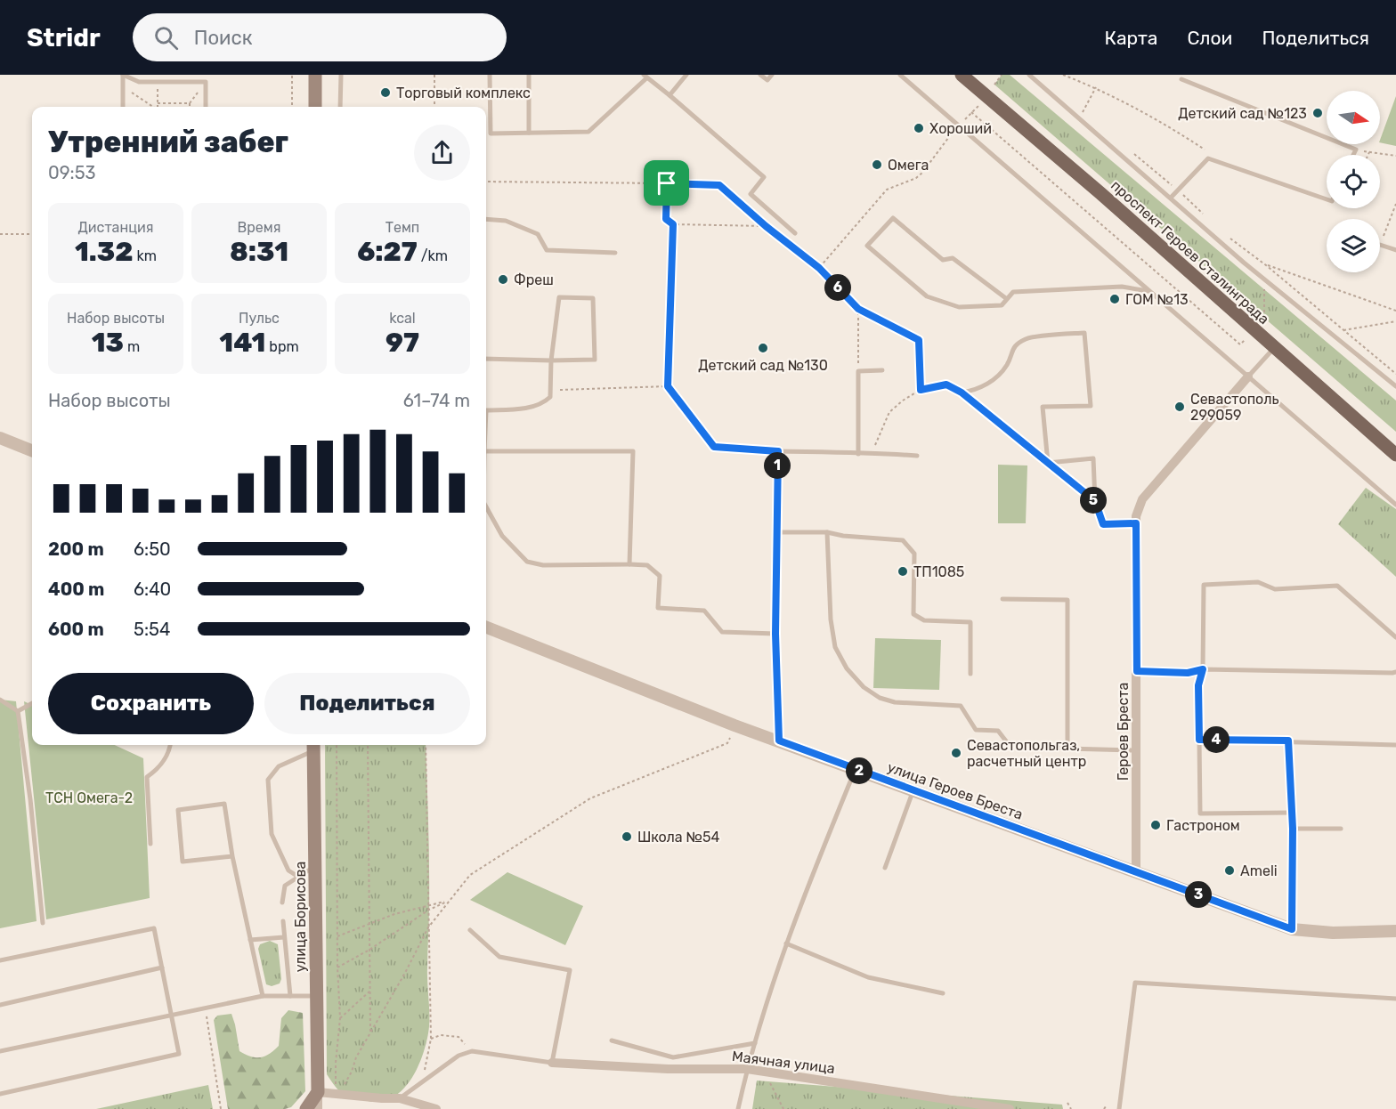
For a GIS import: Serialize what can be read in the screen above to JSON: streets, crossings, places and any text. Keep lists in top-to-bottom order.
{
  "streets": {
    "main road": ["проспект Героев Сталинграда", "улица Борисова"],
    "street": ["Героев Бреста", "улица Героев Бреста", "Маячная улица"]
  },
  "crossings": [
    ["Героев Бреста", "улица Героев Бреста"]
  ],
  "parks": ["ТСН Омега-2"],
  "places": [
    "Торговый комплекс",
    "Детский сад №123",
    "Хороший",
    "Омега",
    "Фреш",
    "ГОМ №13",
    "Детский сад №130",
    "Севастополь 299059",
    "ТП1085",
    "Севастопольгаз, расчетный центр",
    "Гастроном",
    "Школа №54",
    "Ameli"
  ],
  "north": "right",
  "page": {
    "header": "Stridr",
    "search": "Поиск",
    "nav": ["Карта", "Слои", "Поделиться"],
    "heading": ["Утренний забег", "09:53"],
    "stats": [
      ["Дистанция", "1.32 km"],
      ["Время", "8:31"],
      ["Темп", "6:27 /km"],
      ["Набор высоты", "13 m"],
      ["Пульс", "141 bpm"],
      ["kcal", "97"]
    ],
    "pins": [
      "6",
      "1",
      "5",
      "4",
      "2",
      "3"
    ],
    "chart": ["Набор высоты", "61–74 m"],
    "list": [
      {
        "name": "200 m",
        "note": "6:50"
      },
      {
        "name": "400 m",
        "note": "6:40"
      },
      {
        "name": "600 m",
        "note": "5:54"
      }
    ],
    "buttons": ["Сохранить", "Поделиться"]
  }
}
